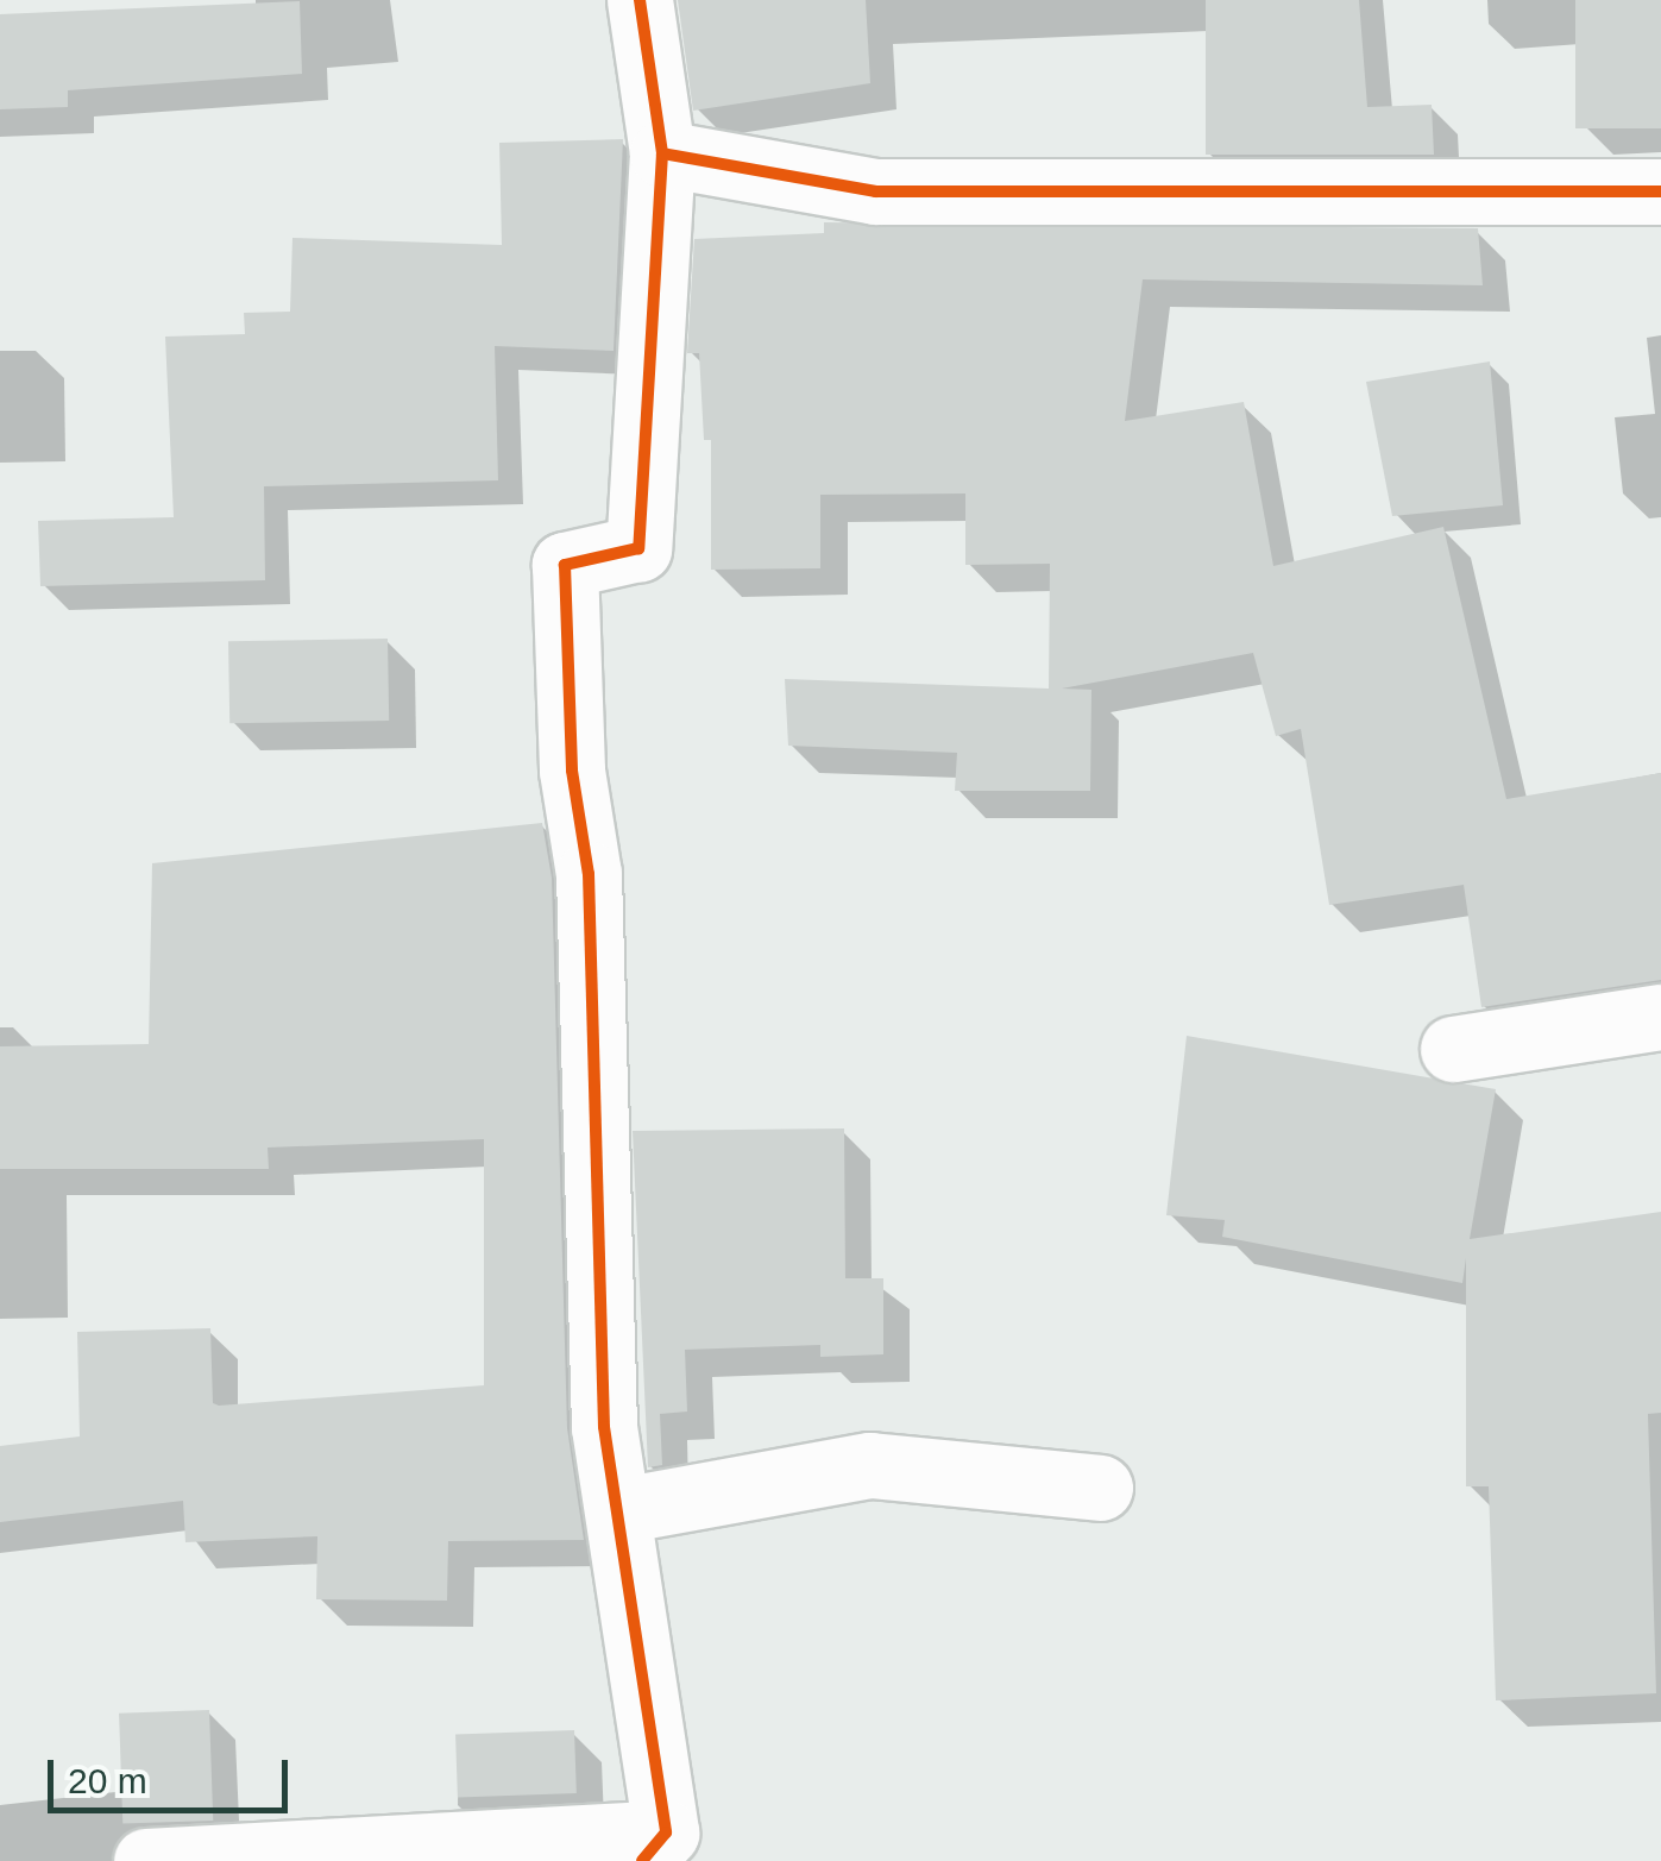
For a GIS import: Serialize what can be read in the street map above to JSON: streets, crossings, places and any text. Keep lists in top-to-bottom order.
{
  "scale_bar": "20 m"
}
